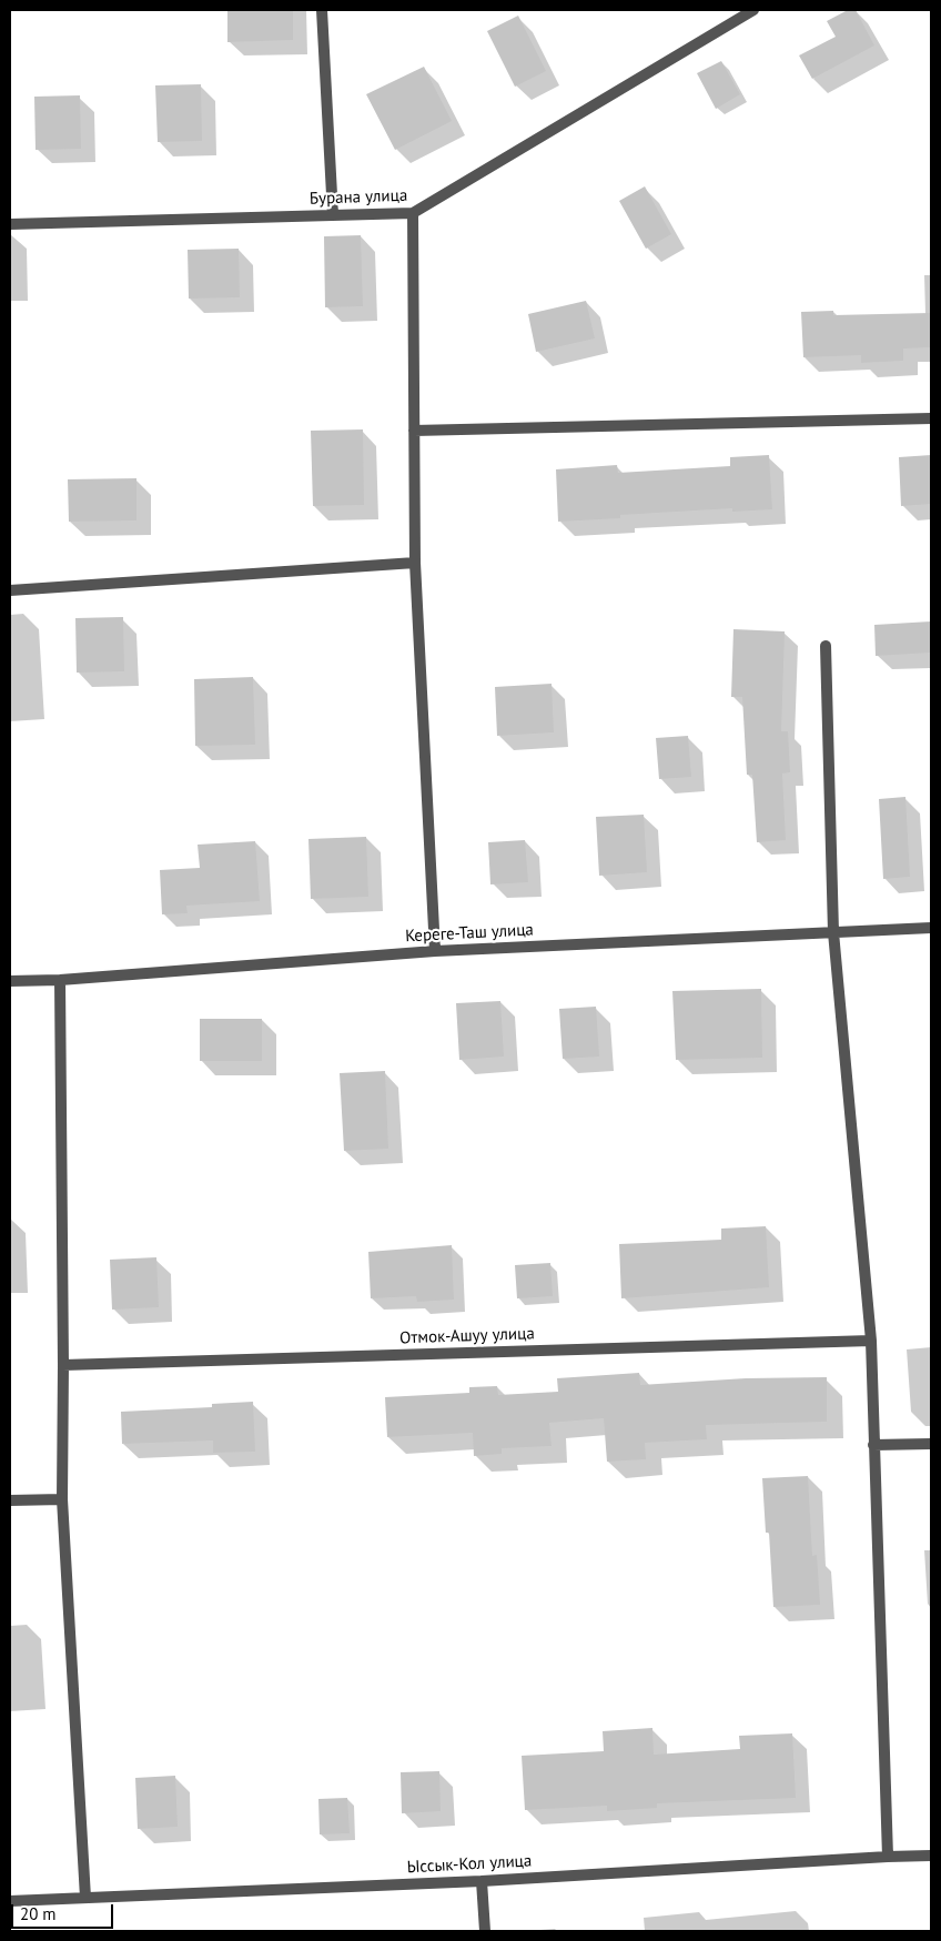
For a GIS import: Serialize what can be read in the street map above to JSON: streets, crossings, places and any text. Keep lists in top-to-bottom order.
{
  "streets": {
    "street": [
      "Бурана улица",
      "Кереге-Таш улица",
      "Отмок-Ашуу улица",
      "Ыссык-Кол улица"
    ]
  },
  "scale_bar": "20 m"
}
